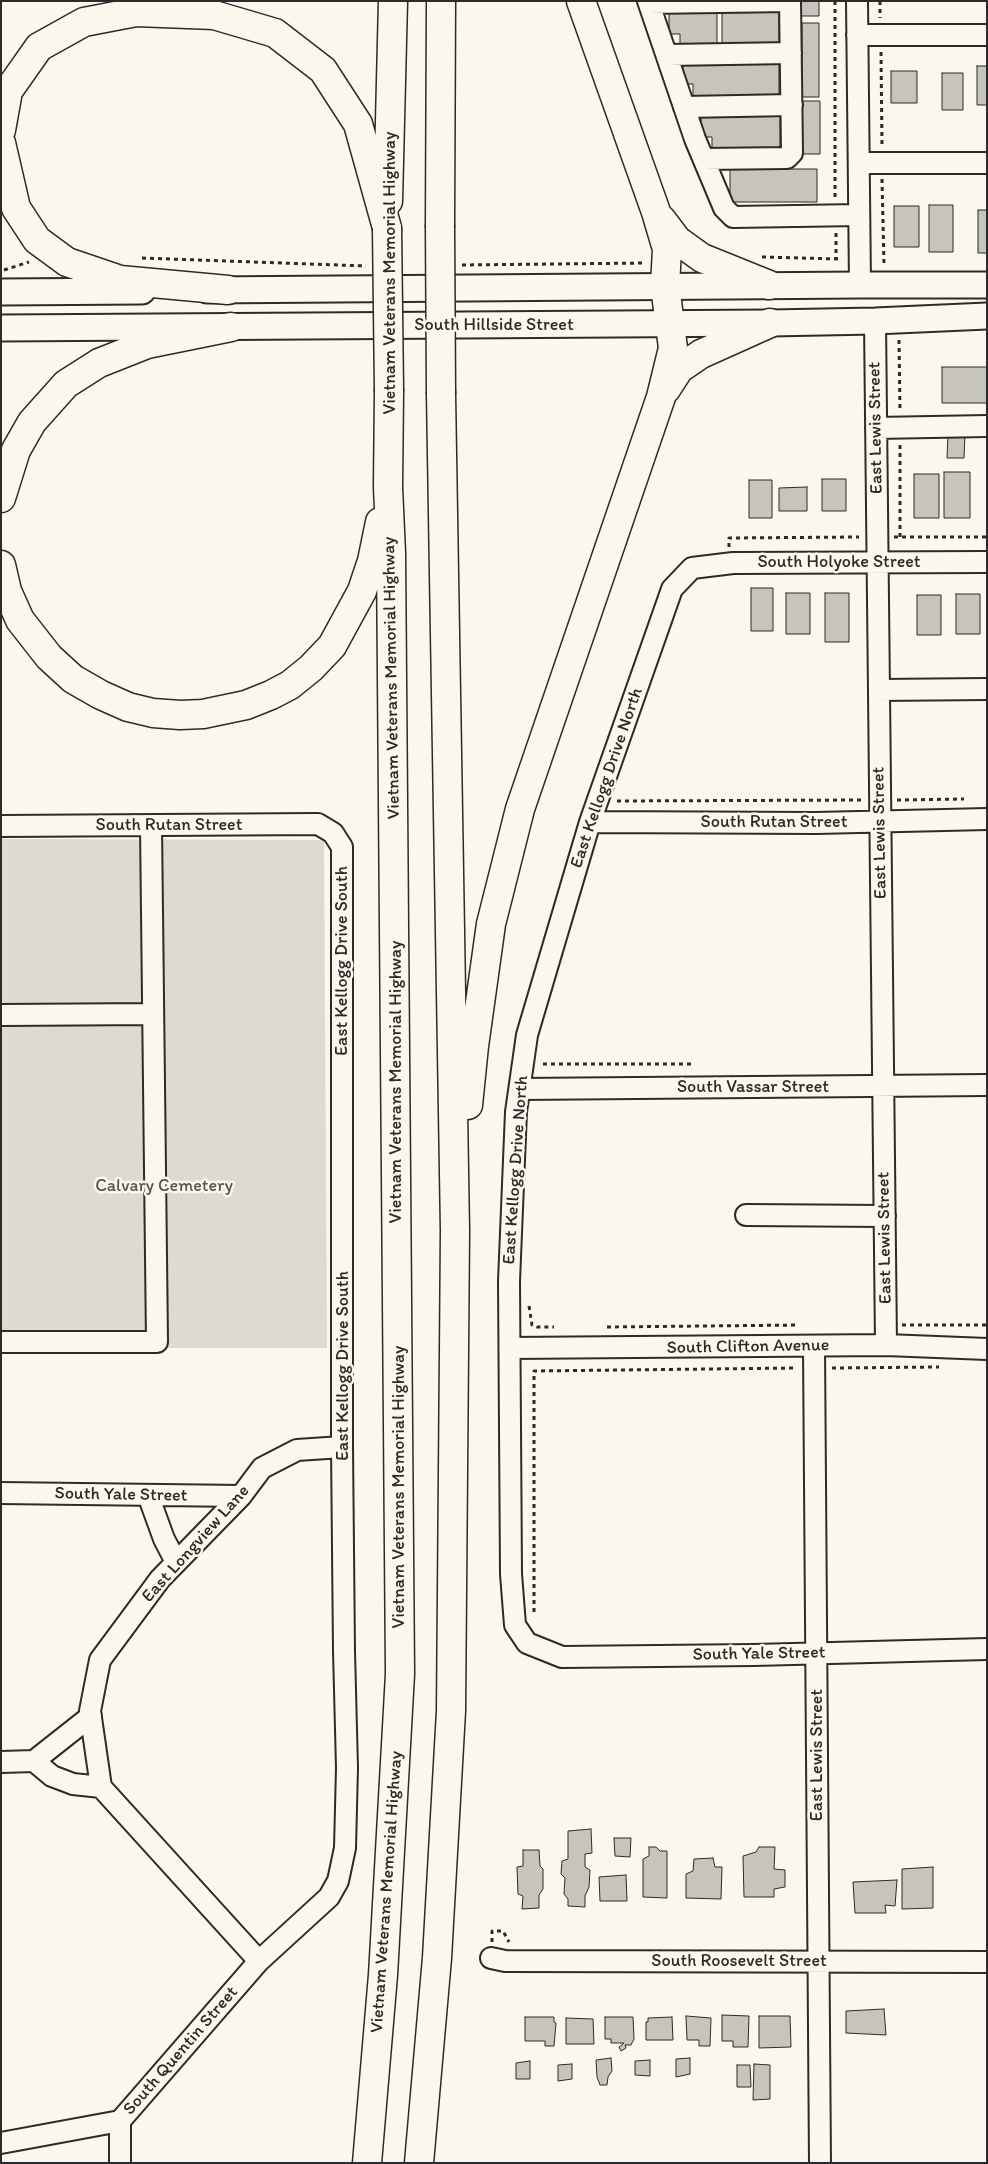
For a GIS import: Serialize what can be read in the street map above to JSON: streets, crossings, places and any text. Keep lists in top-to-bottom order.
{
  "streets": {
    "highway": ["Vietnam Veterans Memorial Highway"],
    "main road": ["South Hillside Street"],
    "street": [
      "East Lewis Street",
      "South Holyoke Street",
      "East Kellogg Drive North",
      "South Rutan Street",
      "East Kellogg Drive South",
      "South Vassar Street",
      "South Clifton Avenue",
      "South Yale Street",
      "East Longview Lane",
      "South Roosevelt Street",
      "South Quentin Street"
    ]
  },
  "crossings": [
    ["South Hillside Street", "East Lewis Street"],
    ["East Lewis Street", "South Holyoke Street"],
    ["East Lewis Street", "South Rutan Street"],
    ["East Lewis Street", "South Vassar Street"],
    ["East Lewis Street", "South Clifton Avenue"],
    ["East Lewis Street", "South Yale Street"],
    ["East Lewis Street", "South Roosevelt Street"],
    ["South Holyoke Street", "East Kellogg Drive North"],
    ["East Kellogg Drive North", "South Rutan Street"],
    ["East Kellogg Drive North", "South Vassar Street"],
    ["East Kellogg Drive North", "South Clifton Avenue"],
    ["East Kellogg Drive North", "South Yale Street"],
    ["South Rutan Street", "East Kellogg Drive South"],
    ["East Kellogg Drive South", "East Longview Lane"],
    ["East Kellogg Drive South", "South Quentin Street"],
    ["South Yale Street", "East Longview Lane"]
  ],
  "parks": ["Calvary Cemetery"]
}
